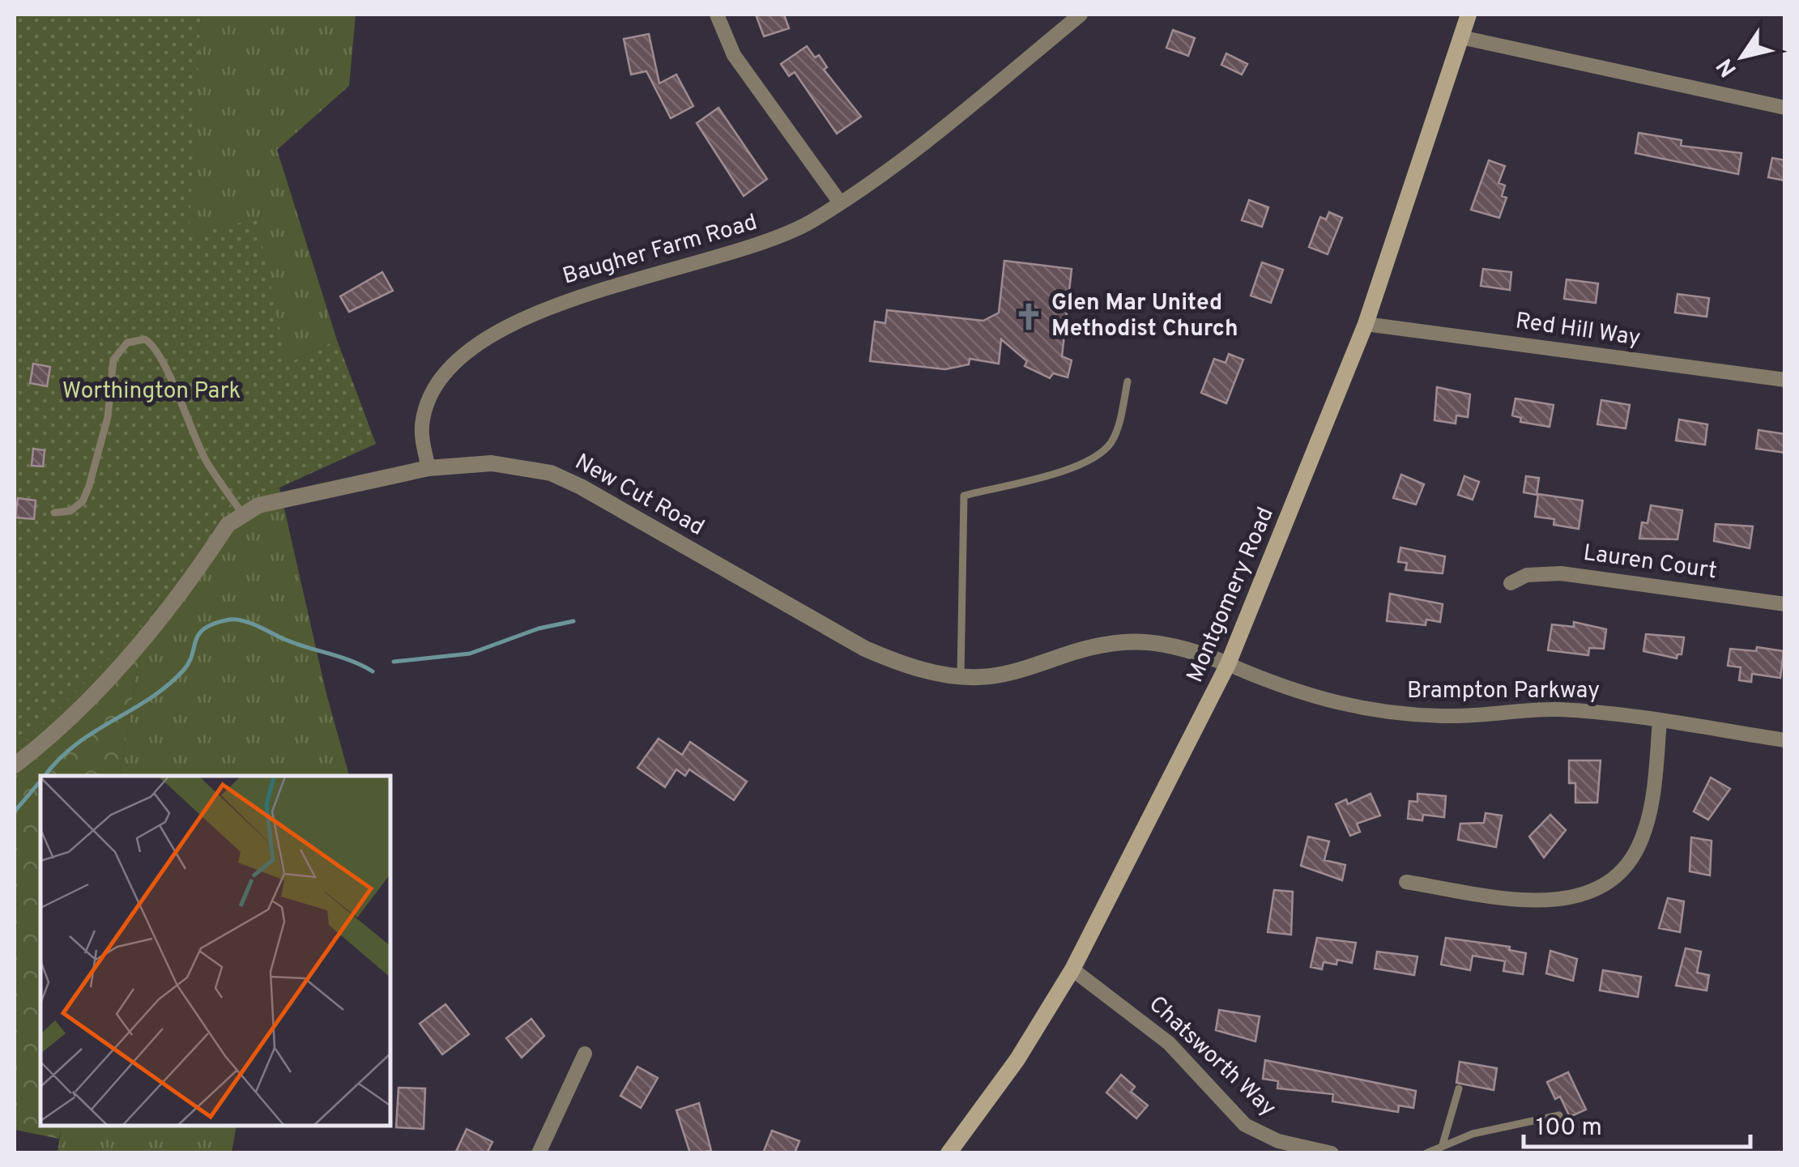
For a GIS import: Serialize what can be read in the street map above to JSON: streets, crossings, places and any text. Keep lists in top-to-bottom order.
{
  "streets": {
    "main road": ["Montgomery Road"],
    "street": [
      "Baugher Farm Road",
      "Red Hill Way",
      "New Cut Road",
      "Lauren Court",
      "Brampton Parkway",
      "Chatsworth Way"
    ]
  },
  "crossings": [
    ["Baugher Farm Road", "New Cut Road"],
    ["Red Hill Way", "Montgomery Road"],
    ["New Cut Road", "Montgomery Road"],
    ["New Cut Road", "Brampton Parkway"],
    ["Montgomery Road", "Brampton Parkway"],
    ["Montgomery Road", "Chatsworth Way"]
  ],
  "parks": ["Worthington Park"],
  "places": {
    "church": ["Glen Mar United Methodist Church"]
  },
  "scale_bar": "100 m",
  "north": "bottom left"
}
